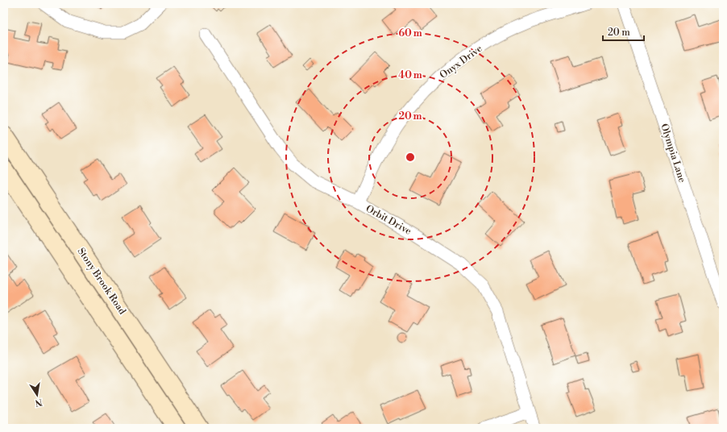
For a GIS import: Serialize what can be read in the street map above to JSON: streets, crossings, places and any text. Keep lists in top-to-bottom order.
{
  "streets": {
    "main road": ["Stony Brook Road"],
    "street": ["Onyx Drive", "Olympia Lane", "Orbit Drive"]
  },
  "crossings": [
    ["Onyx Drive", "Orbit Drive"]
  ],
  "scale_bar": "20 m",
  "north": "bottom",
  "rings": ["60 m", "40 m", "20 m"]
}
